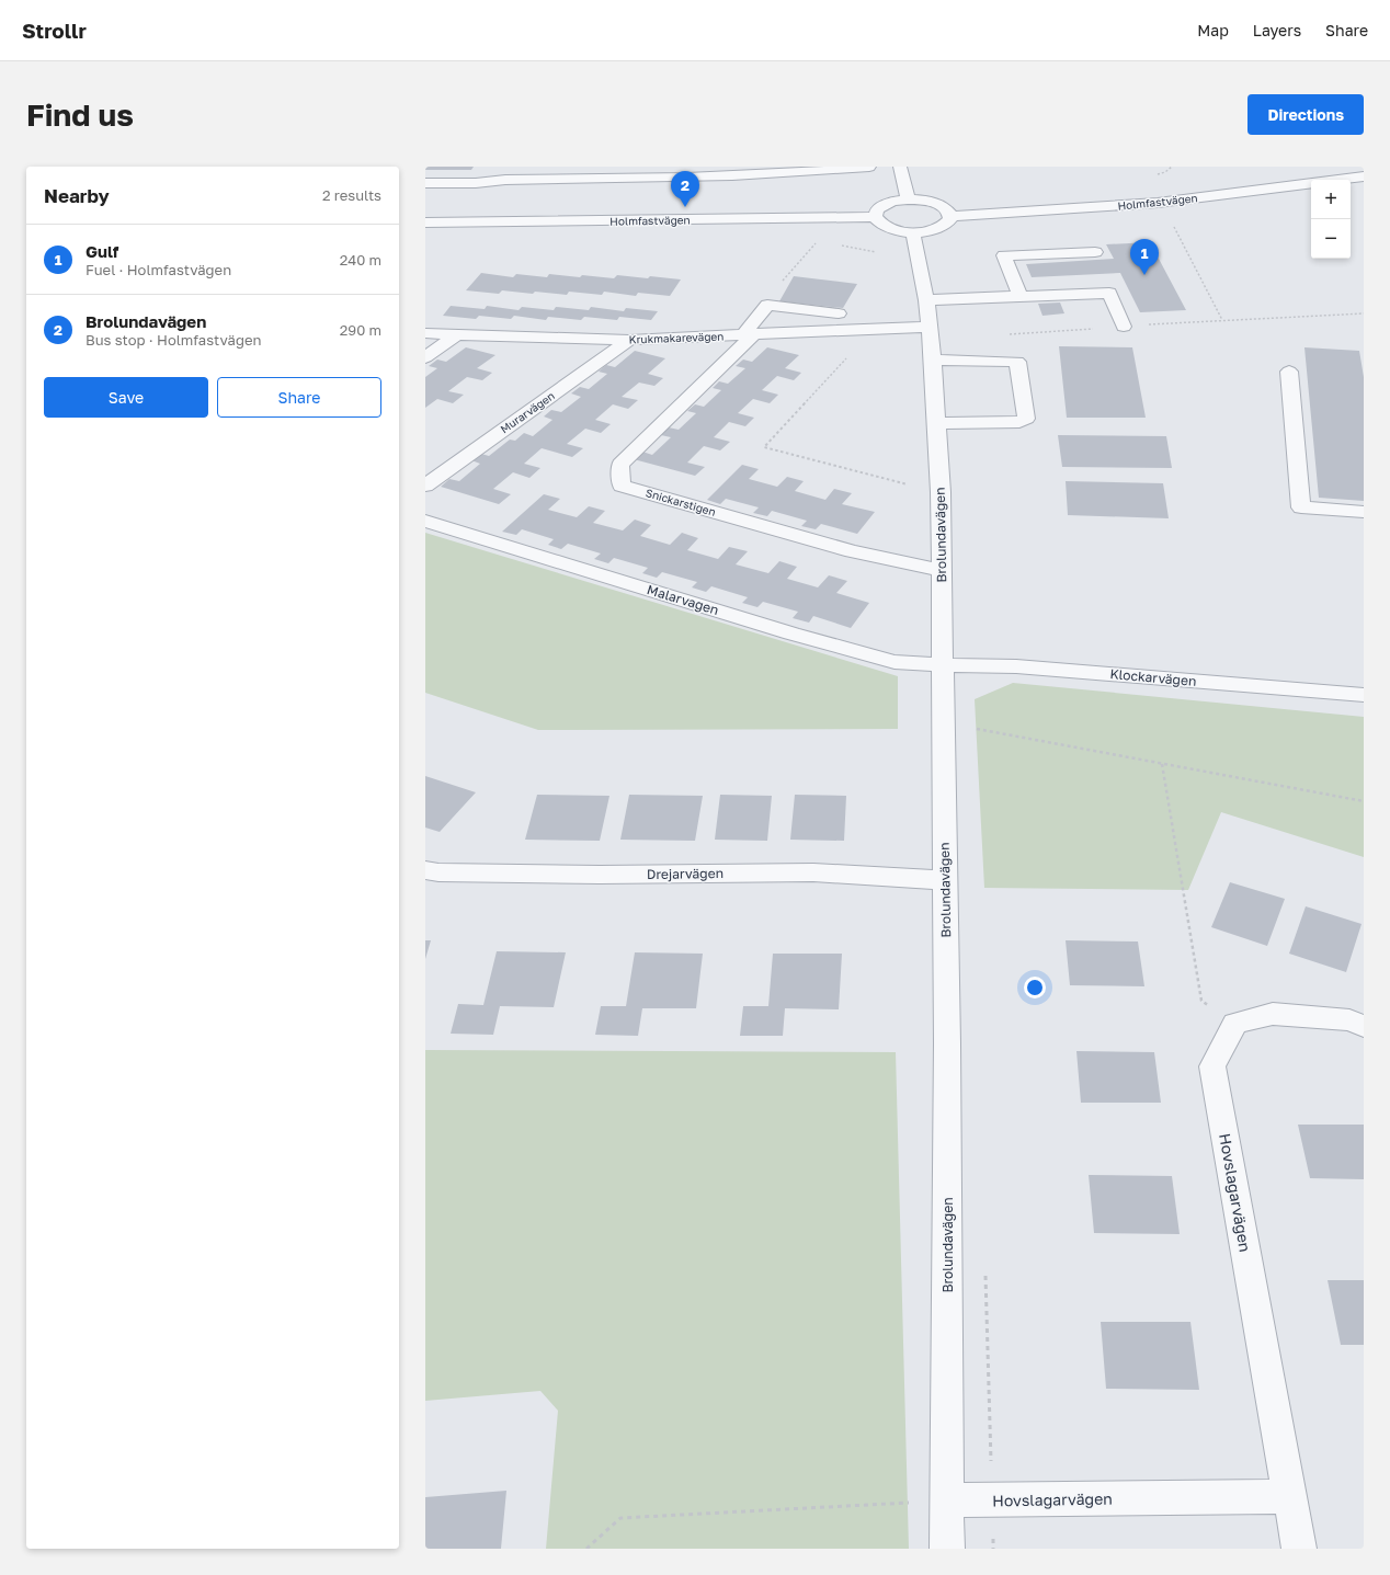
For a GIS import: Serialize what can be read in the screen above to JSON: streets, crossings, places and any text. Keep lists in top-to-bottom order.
{
  "streets": {
    "street": [
      "Holmfastvägen",
      "Krukmakarevägen",
      "Murarvägen",
      "Snickarstigen",
      "Brolundavägen",
      "Malarvagen",
      "Klockarvägen",
      "Drejarvägen",
      "Hovslagarvägen"
    ]
  },
  "crossings": [
    ["Krukmakarevägen", "Murarvägen"],
    ["Krukmakarevägen", "Snickarstigen"],
    ["Krukmakarevägen", "Brolundavägen"],
    ["Snickarstigen", "Brolundavägen"],
    ["Brolundavägen", "Malarvagen"],
    ["Brolundavägen", "Klockarvägen"],
    ["Brolundavägen", "Drejarvägen"],
    ["Brolundavägen", "Hovslagarvägen"],
    ["Malarvagen", "Klockarvägen"]
  ],
  "page": {
    "header": "Strollr",
    "nav": ["Map", "Layers", "Share"],
    "buttons": [
      "Directions",
      ["Save", "Share"]
    ],
    "title": "Find us",
    "heading": ["Nearby", "2 results"],
    "pins": ["2", "1"],
    "map_buttons": ["+", "−"],
    "list": [
      {
        "mark": "1",
        "name": "Gulf",
        "note": "Fuel · Holmfastvägen",
        "value": "240 m"
      },
      {
        "mark": "2",
        "name": "Brolundavägen",
        "note": "Bus stop · Holmfastvägen",
        "value": "290 m"
      }
    ]
  }
}
